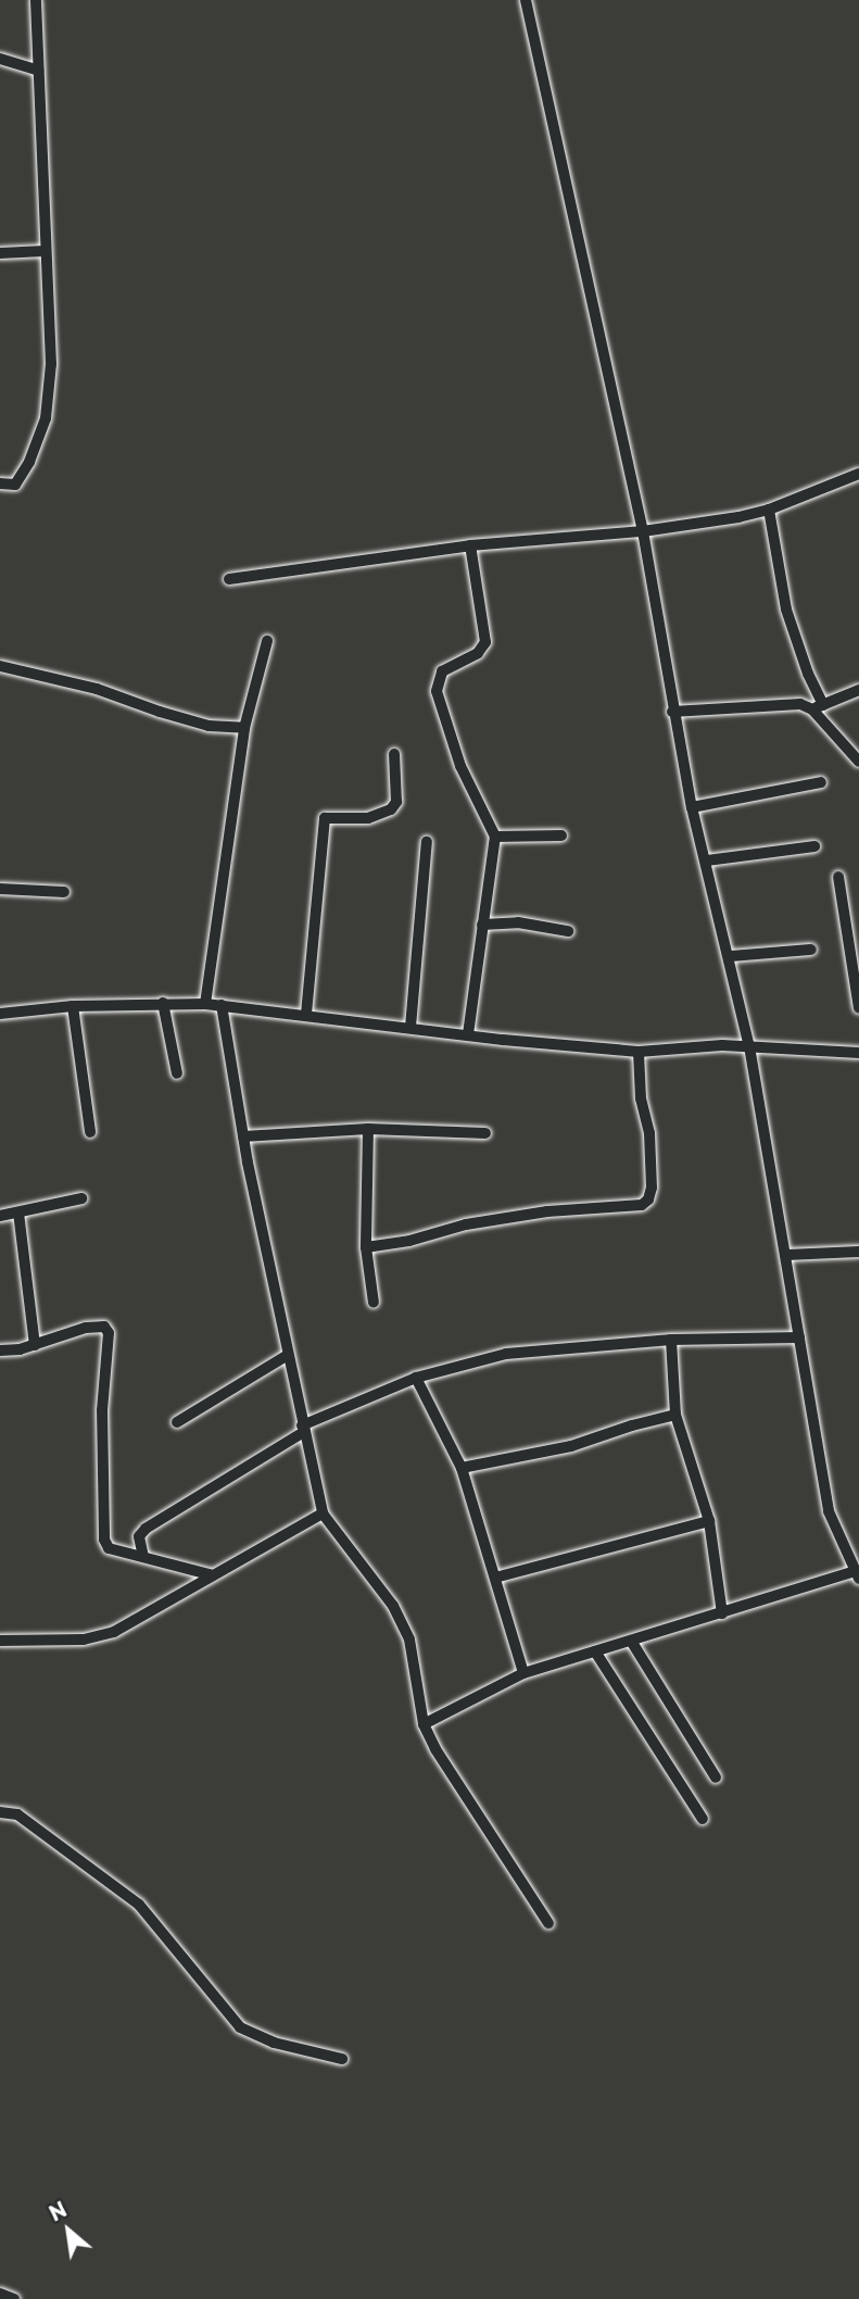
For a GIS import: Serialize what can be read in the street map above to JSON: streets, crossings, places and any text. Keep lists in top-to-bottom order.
{
  "north": "top left"
}
